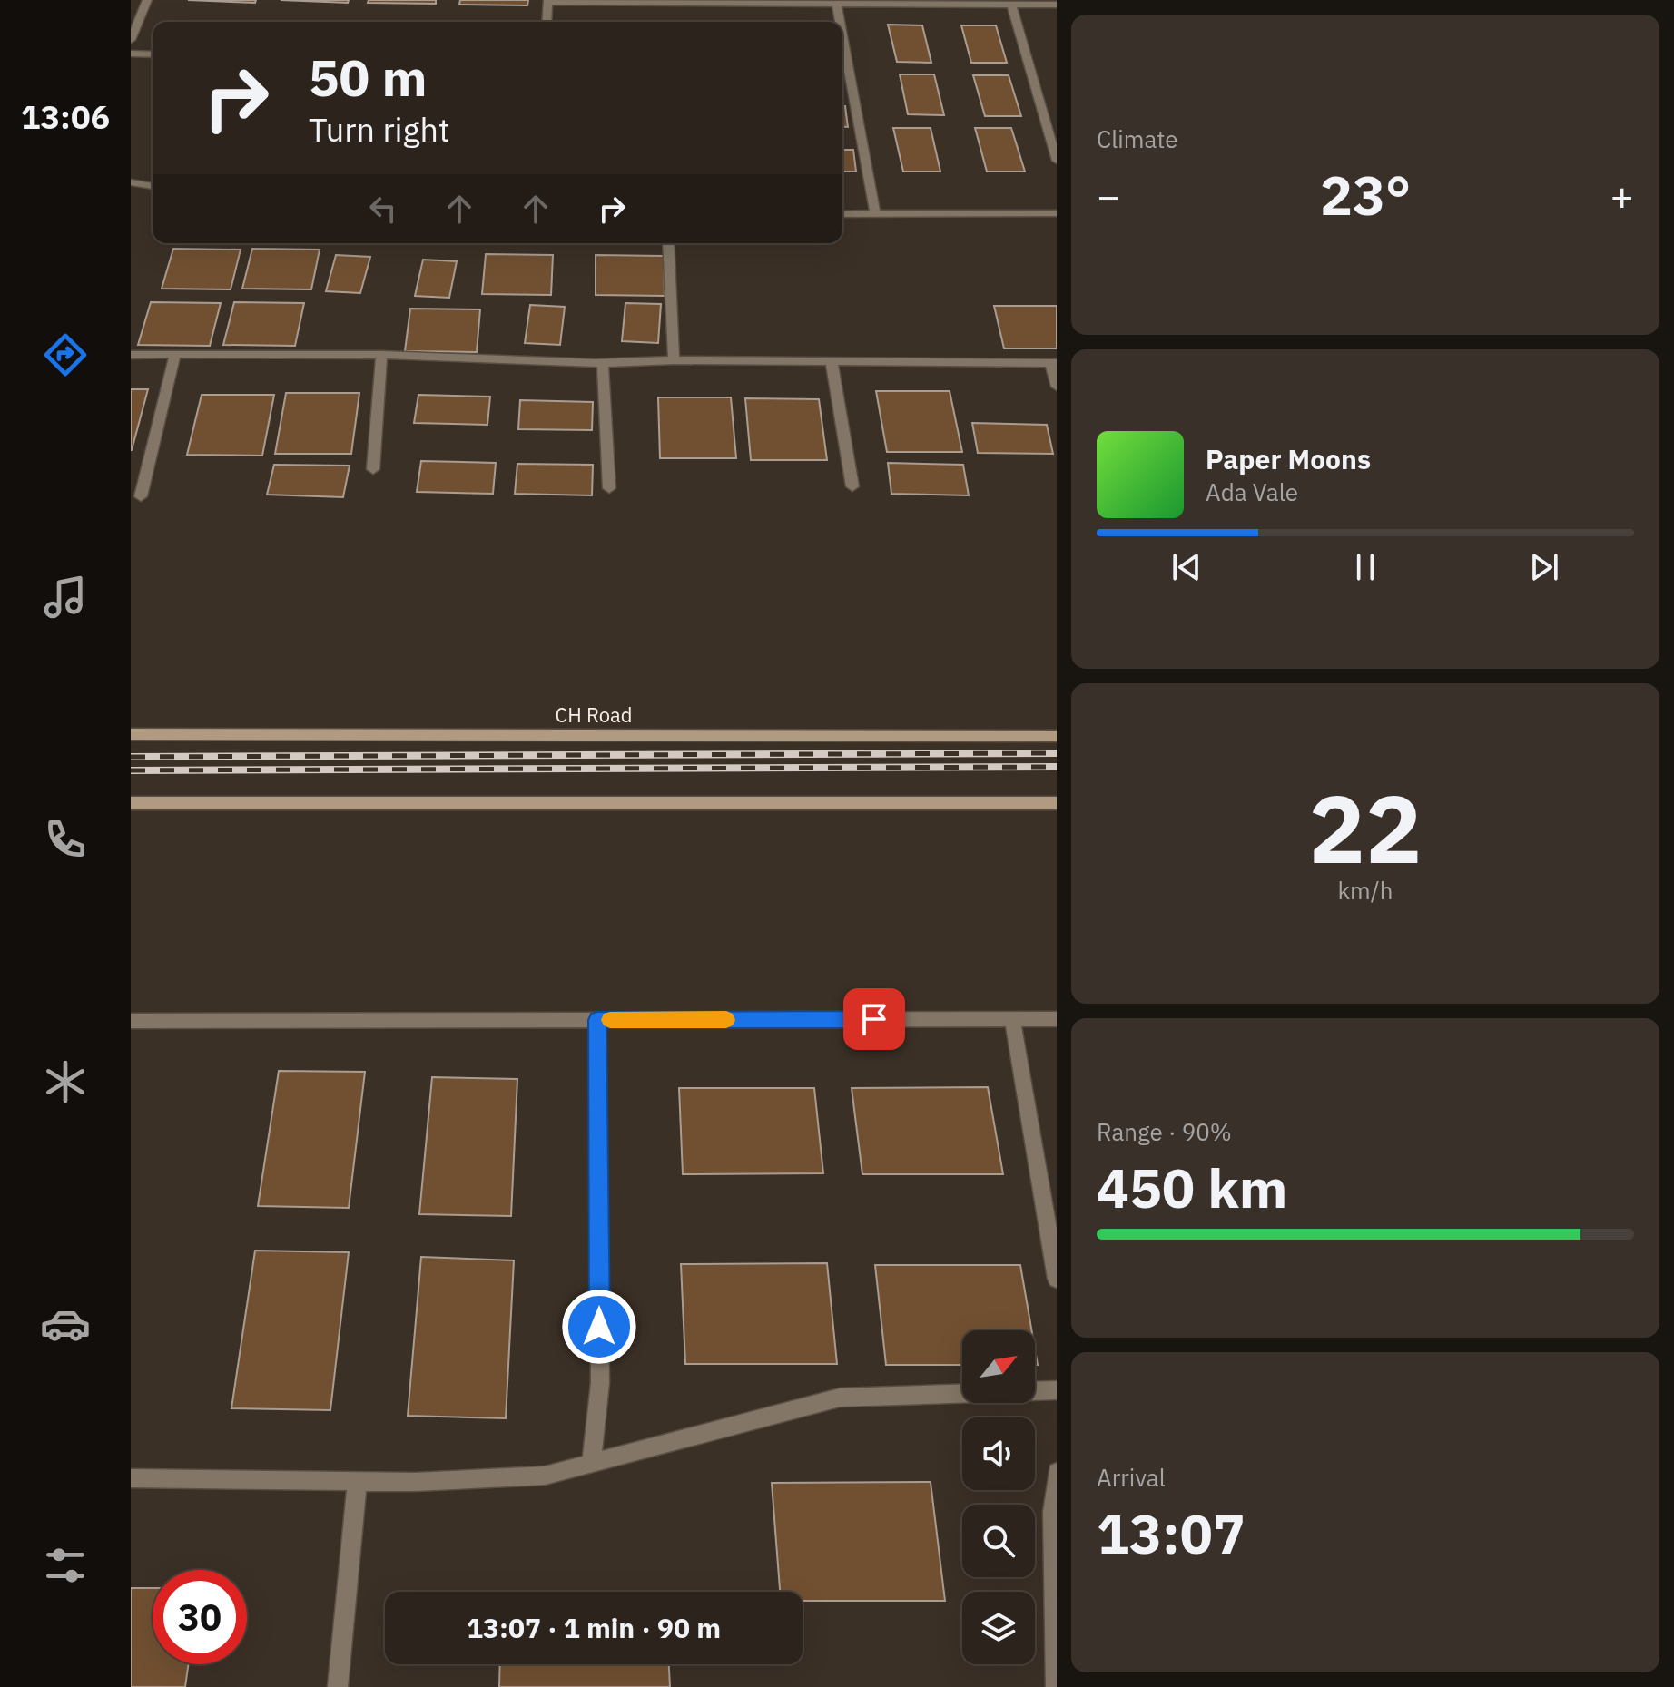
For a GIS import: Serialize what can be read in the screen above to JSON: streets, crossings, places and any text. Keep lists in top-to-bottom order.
{
  "streets": {
    "street": ["CH Road"]
  },
  "north": "top right",
  "page": {
    "tabs": "13:06",
    "tile": [
      "Climate",
      ["22", "km/h"],
      ["Range · 90%", "450 km"],
      ["Arrival", "13:07"]
    ],
    "turn": ["50 m", "Turn right"],
    "heat": ["−", "23°", "+"],
    "song": ["Paper Moons", "Ada Vale"],
    "limit": "30",
    "trip": "13:07 · 1 min · 90 m"
  }
}
